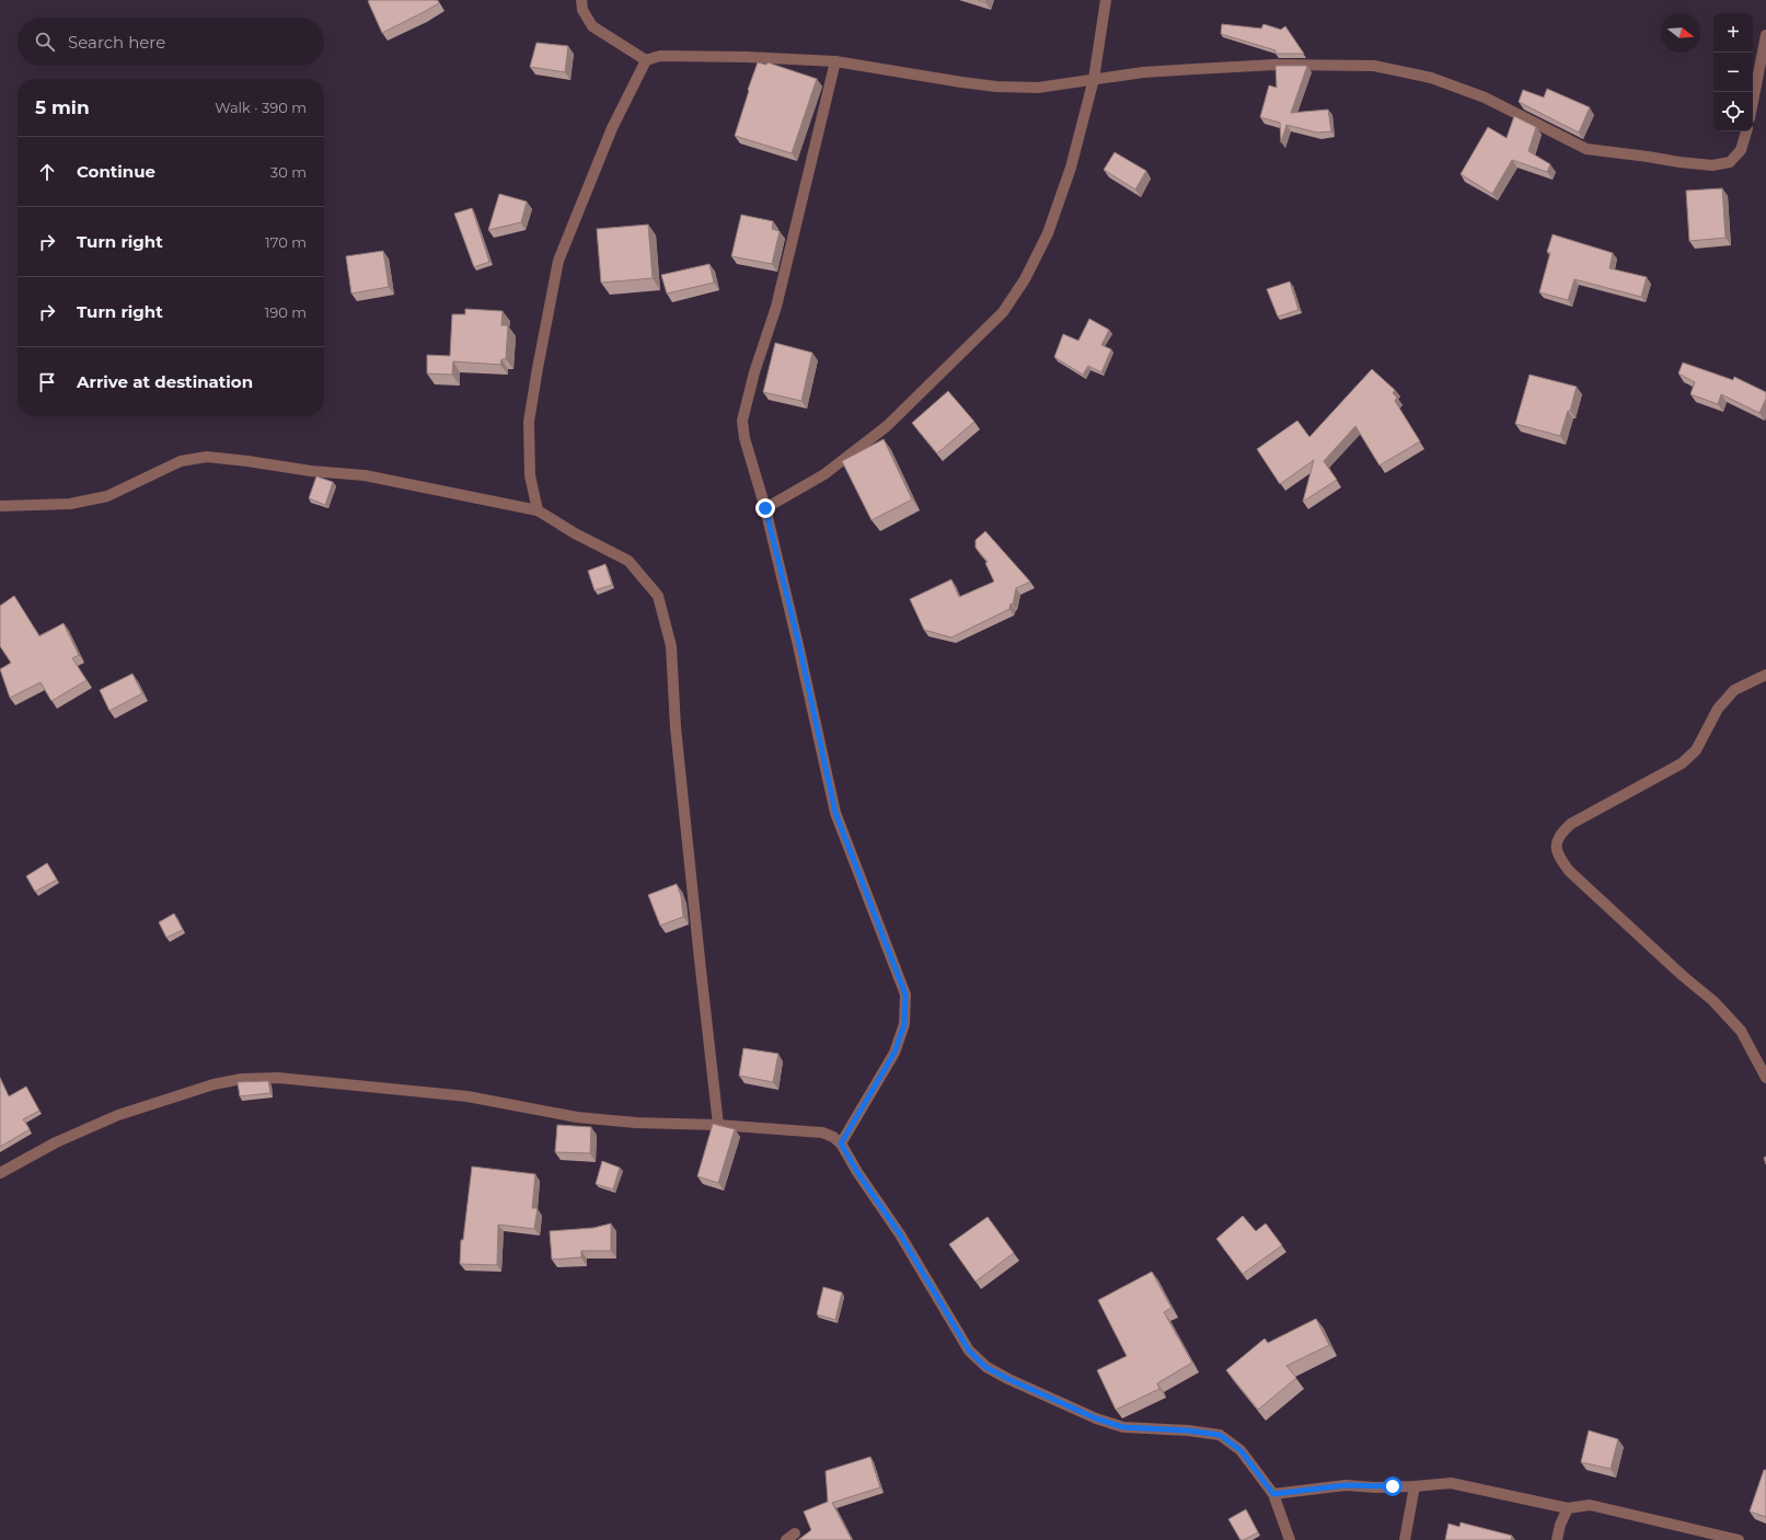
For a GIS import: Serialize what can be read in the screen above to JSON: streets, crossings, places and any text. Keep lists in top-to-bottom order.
{
  "north": "right",
  "page": {
    "map_buttons": ["+", "−"],
    "search": "Search here",
    "heading": ["5 min", "Walk · 390 m"],
    "list": [
      ["Continue", "30 m"],
      ["Turn right", "170 m"],
      ["Turn right", "190 m"],
      "Arrive at destination"
    ]
  }
}
